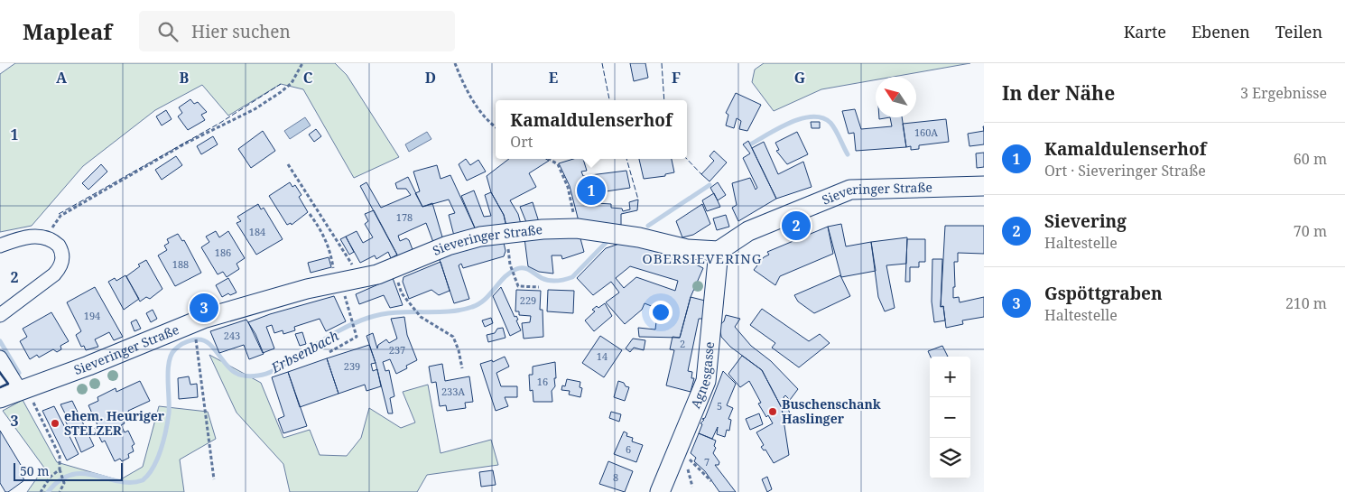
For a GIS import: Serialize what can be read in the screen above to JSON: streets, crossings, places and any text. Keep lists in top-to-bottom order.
{
  "streets": {
    "main road": ["Sieveringer Straße", "Agnesgasse"]
  },
  "crossings": [
    ["Sieveringer Straße", "Agnesgasse"]
  ],
  "districts": ["OBERSIEVERING"],
  "water": ["Erbsenbach"],
  "places": ["Buschenschank Haslinger", "ehem. Heuriger STELZER"],
  "house_numbers": [
    "160A",
    "178",
    "184",
    "186",
    "188",
    "229",
    "194",
    "243",
    "2",
    "237",
    "14",
    "239",
    "16",
    "233A",
    "5",
    "6",
    "7",
    "8"
  ],
  "scale_bar": "50 m",
  "north": "top left",
  "page": {
    "header": "Mapleaf",
    "search": "Hier suchen",
    "nav": ["Karte", "Ebenen", "Teilen"],
    "heading": ["In der Nähe", "3 Ergebnisse"],
    "popup": ["Kamaldulenserhof", "Ort"],
    "list": [
      {
        "mark": "1",
        "name": "Kamaldulenserhof",
        "note": "Ort · Sieveringer Straße",
        "value": "60 m"
      },
      {
        "mark": "2",
        "name": "Sievering",
        "note": "Haltestelle",
        "value": "70 m"
      },
      {
        "mark": "3",
        "name": "Gspöttgraben",
        "note": "Haltestelle",
        "value": "210 m"
      }
    ],
    "pins": ["1", "2", "3"],
    "map_buttons": ["+", "−"],
    "scale": "50 m"
  },
  "grid": {
    "columns": [
      "A",
      "B",
      "C",
      "D",
      "E",
      "F",
      "G"
    ],
    "rows": ["1", "2", "3"]
  }
}
